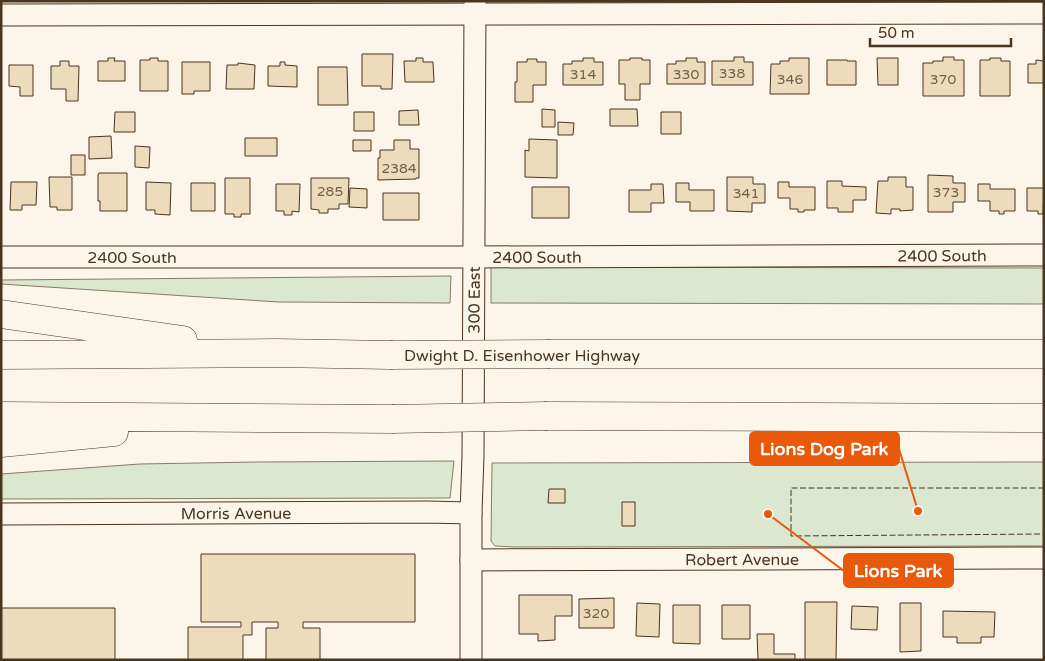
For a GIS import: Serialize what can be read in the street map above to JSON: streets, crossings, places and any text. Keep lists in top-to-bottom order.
{
  "streets": {
    "highway": ["Dwight D. Eisenhower Highway"],
    "street": [
      "2400 South",
      "300 East",
      "Morris Avenue",
      "Robert Avenue"
    ]
  },
  "crossings": [
    ["2400 South", "300 East"],
    ["300 East", "Morris Avenue"],
    ["300 East", "Robert Avenue"]
  ],
  "places": ["Lions Dog Park", "Lions Park"],
  "house_numbers": [
    "338",
    "314",
    "330",
    "346",
    "370",
    "2384",
    "285",
    "373",
    "341",
    "320"
  ],
  "scale_bar": "50 m"
}
